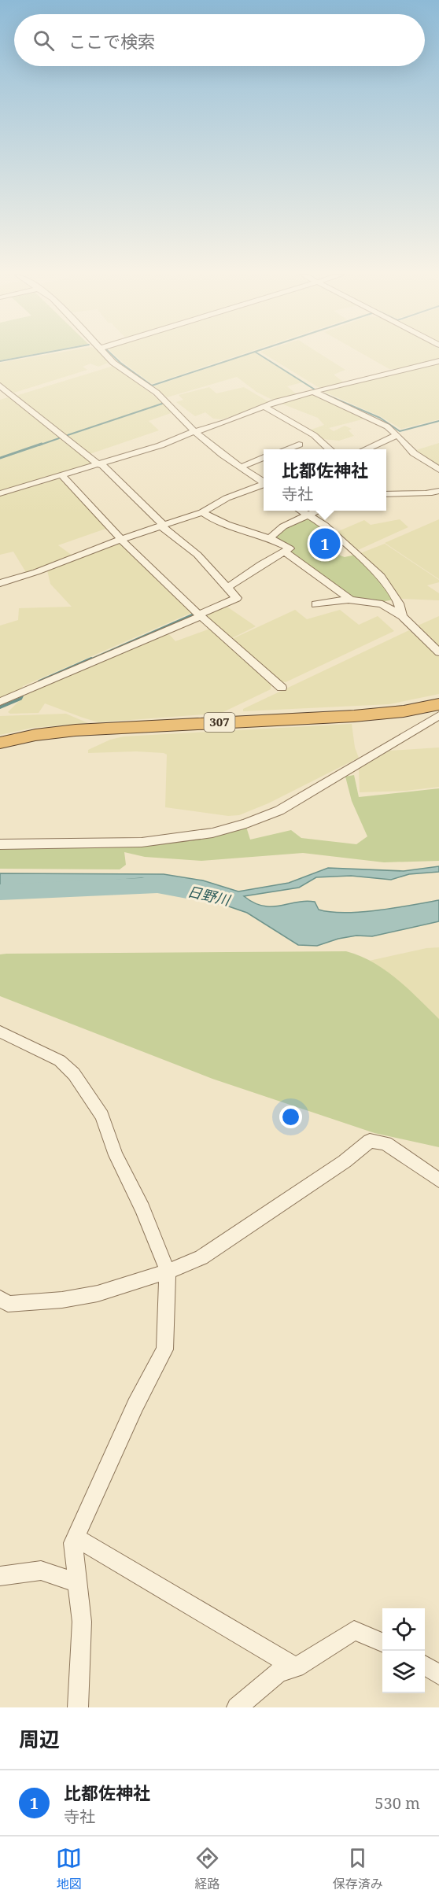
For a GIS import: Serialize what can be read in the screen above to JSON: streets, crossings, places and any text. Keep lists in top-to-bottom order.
{
  "streets": {
    "highway": ["307"]
  },
  "water": ["日野川"],
  "page": {
    "search": "ここで検索",
    "popup": ["比都佐神社", "寺社"],
    "pins": "1",
    "heading": "周辺",
    "list": [
      {
        "mark": "1",
        "name": "比都佐神社",
        "note": "寺社",
        "value": "530 m"
      }
    ],
    "nav": ["地図", "経路", "保存済み"]
  }
}
